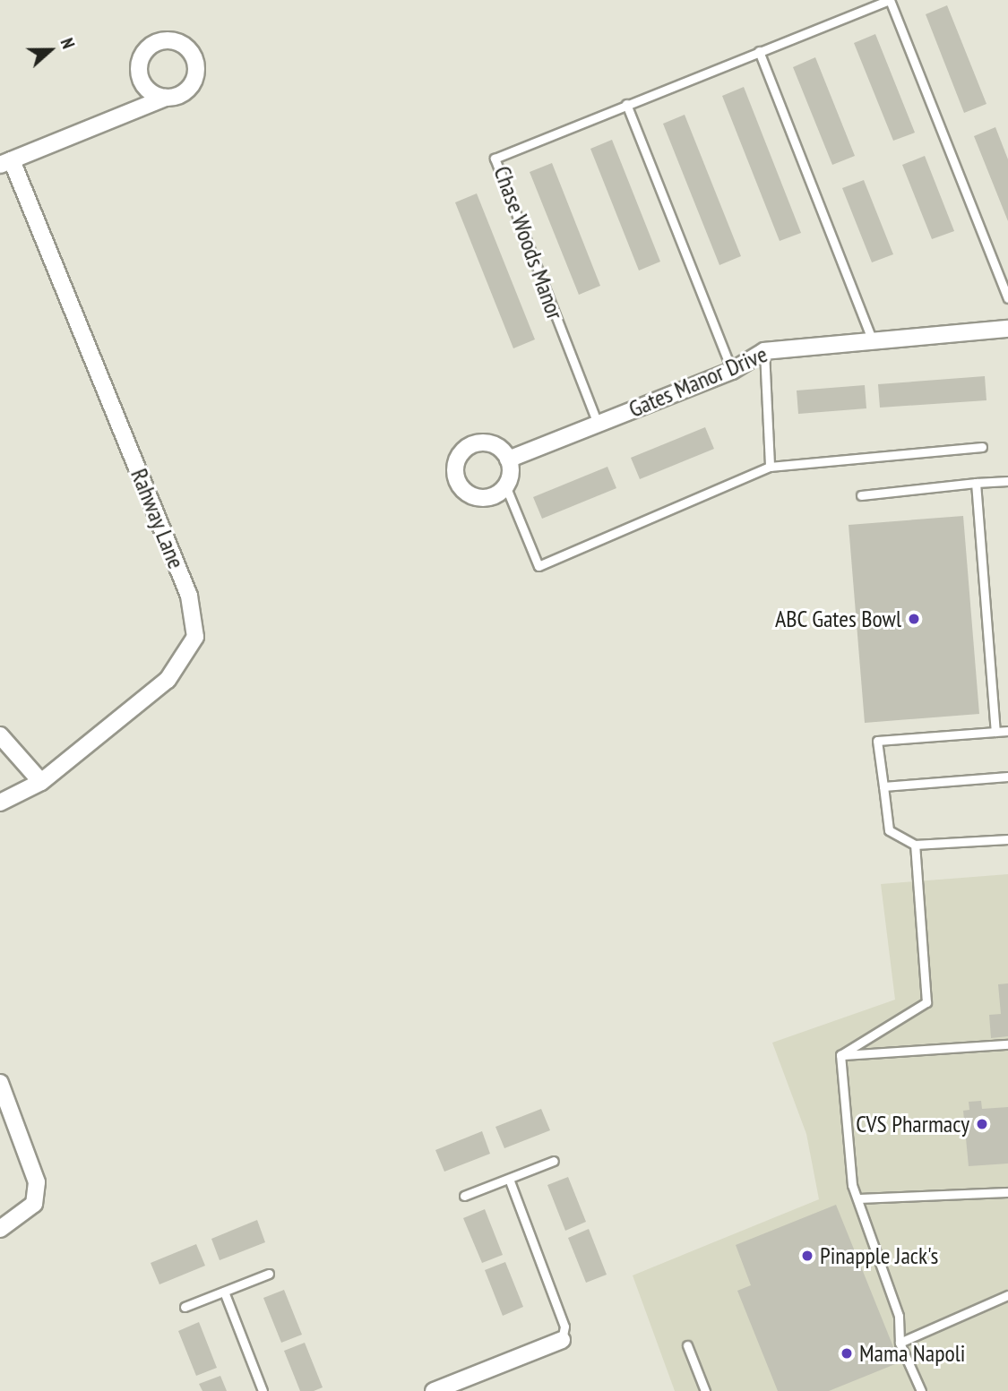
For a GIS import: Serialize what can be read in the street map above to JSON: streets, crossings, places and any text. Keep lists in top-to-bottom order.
{
  "streets": {
    "street": ["Gates Manor Drive", "Rahway Lane"],
    "lane": ["Chase Woods Manor"]
  },
  "crossings": [
    ["Chase Woods Manor", "Gates Manor Drive"]
  ],
  "places": [
    "ABC Gates Bowl",
    "CVS Pharmacy",
    "Pinapple Jack's",
    "Mama Napoli"
  ],
  "north": "right"
}
